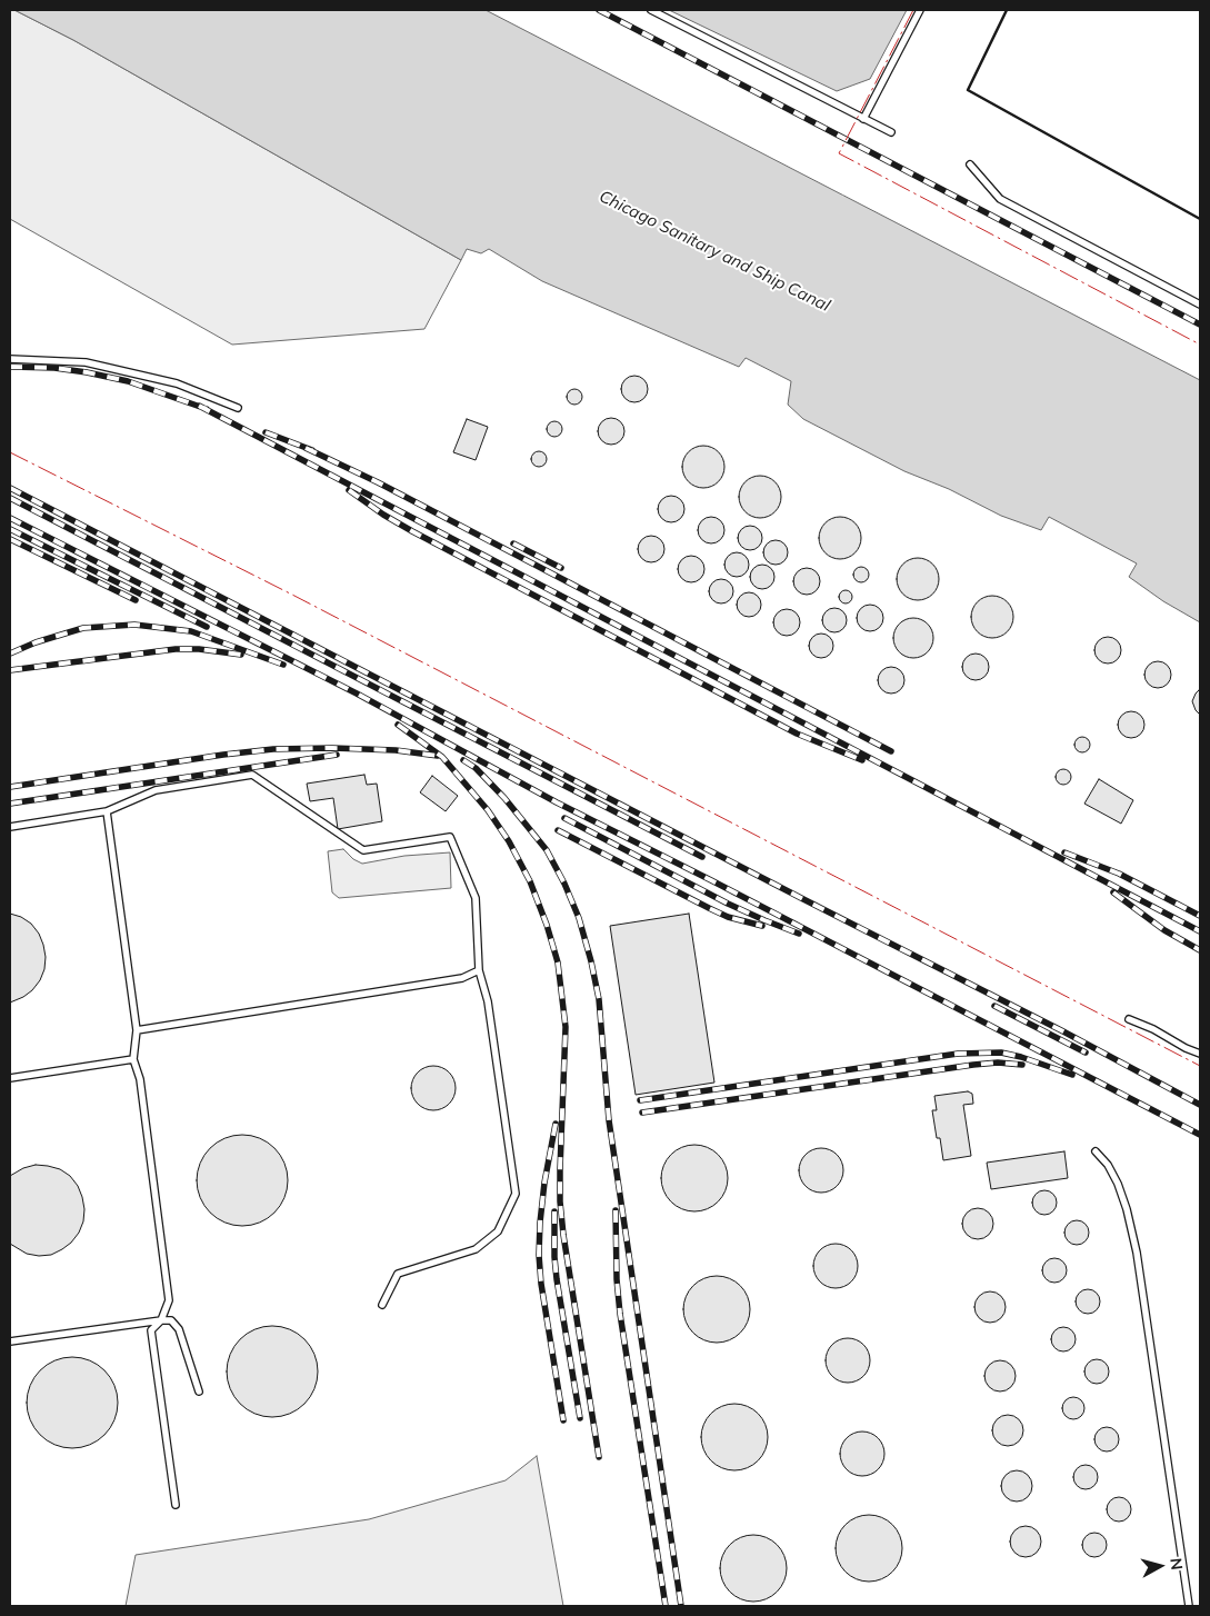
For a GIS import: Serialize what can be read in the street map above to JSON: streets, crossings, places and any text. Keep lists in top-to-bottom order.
{
  "water": ["Chicago Sanitary and Ship Canal"],
  "north": "right"
}
